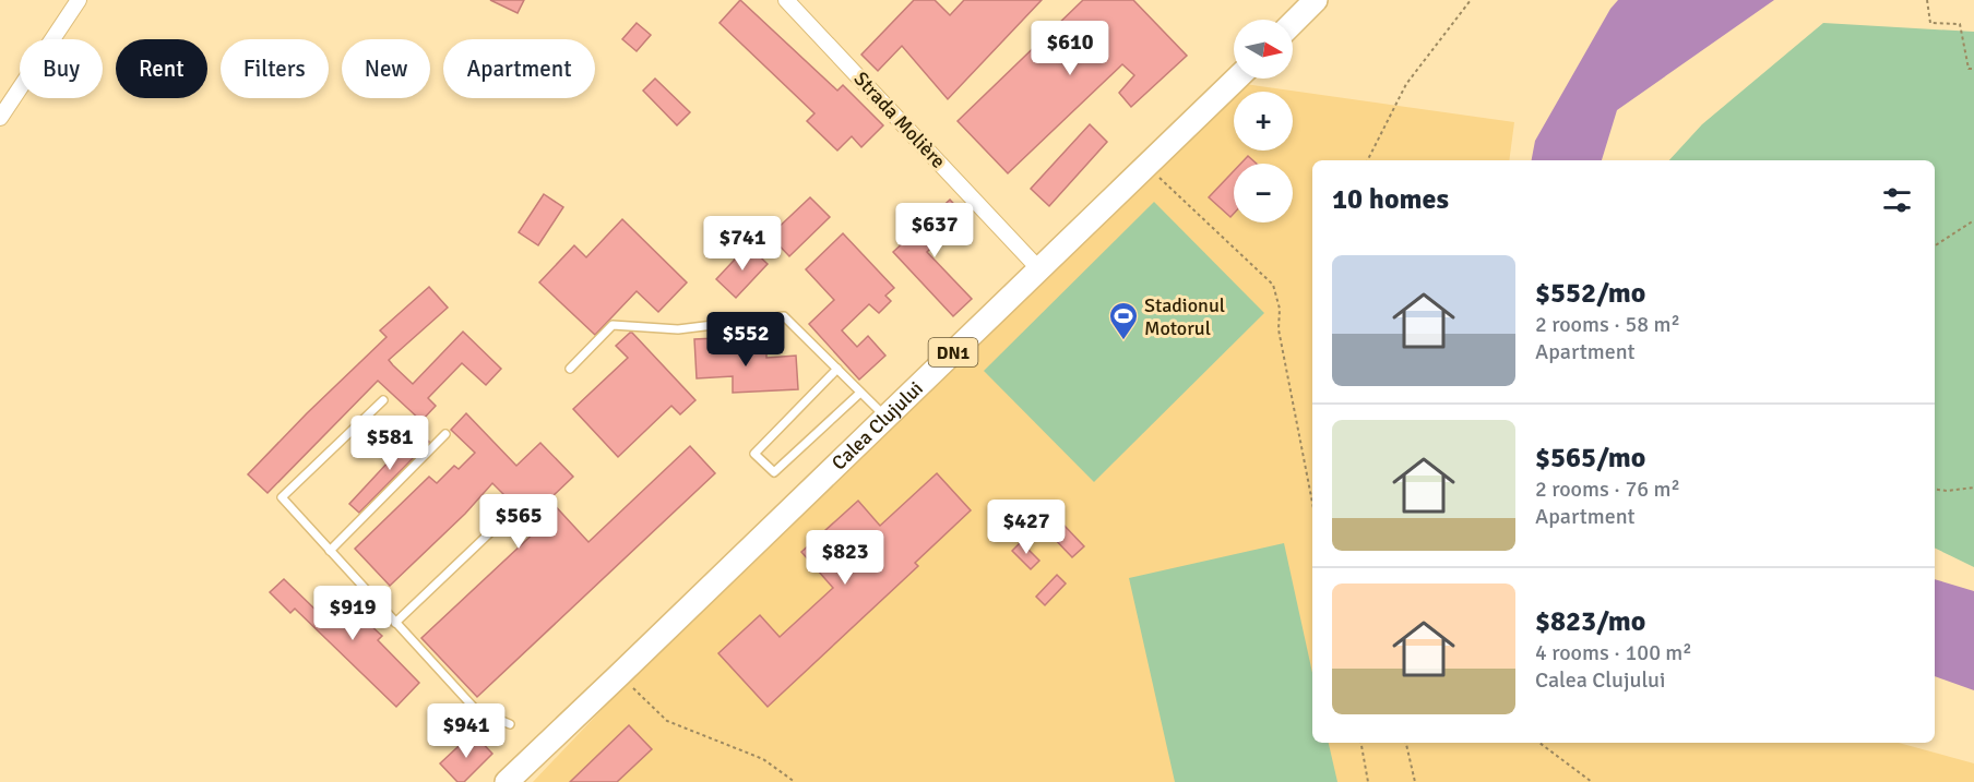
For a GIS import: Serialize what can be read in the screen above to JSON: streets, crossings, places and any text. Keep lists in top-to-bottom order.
{
  "streets": {
    "main road": ["DN1", "Calea Clujului"],
    "street": ["Strada Molière"]
  },
  "crossings": [
    ["Strada Molière", "Calea Clujului"]
  ],
  "places": {
    "sports": ["Stadionul Motorul"]
  },
  "north": "right",
  "page": {
    "map_buttons": ["+", "−"],
    "price": [
      "$610",
      "$637",
      "$741",
      "$552",
      "$581",
      "$565",
      "$427",
      "$823",
      "$919",
      "$941"
    ],
    "chip": [
      "Buy",
      "Rent",
      "Filters",
      "New",
      "Apartment"
    ],
    "heading": "10 homes",
    "list": [
      {
        "name": "$552/mo",
        "note": "2 rooms · 58 m² · Apartment"
      },
      {
        "name": "$565/mo",
        "note": "2 rooms · 76 m² · Apartment"
      },
      {
        "name": "$823/mo",
        "note": "4 rooms · 100 m² · Calea Clujului"
      }
    ]
  }
}
